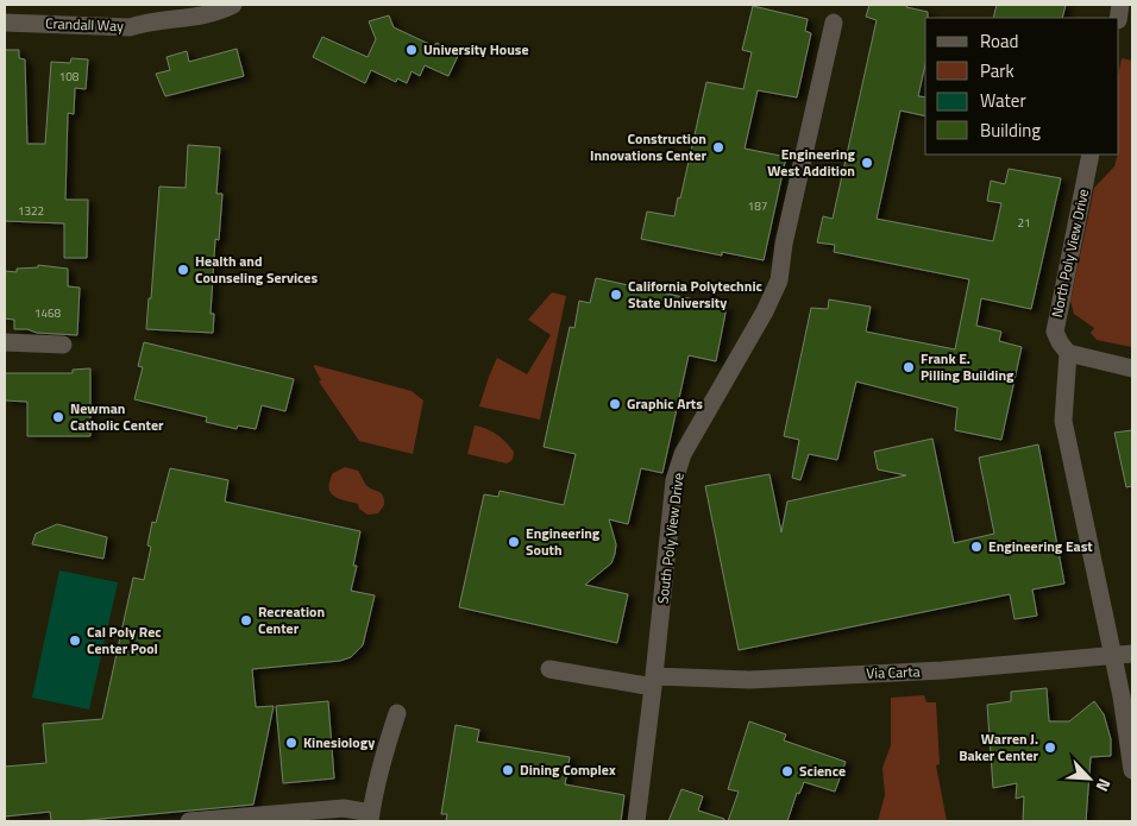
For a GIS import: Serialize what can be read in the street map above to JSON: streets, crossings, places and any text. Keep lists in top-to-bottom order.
{
  "streets": {
    "street": [
      "Crandall Way",
      "North Poly View Drive",
      "South Poly View Drive",
      "Via Carta"
    ]
  },
  "crossings": [
    ["South Poly View Drive", "Via Carta"]
  ],
  "places": [
    "University House",
    "Construction Innovations Center",
    "Engineering West Addition",
    "Health and Counseling Services",
    "California Polytechnic State University",
    "Frank E. Pilling Building",
    "Graphic Arts",
    "Newman Catholic Center",
    "Engineering South",
    "Engineering East",
    "Recreation Center",
    "Cal Poly Rec Center Pool",
    "Kinesiology",
    "Warren J. Baker Center",
    "Dining Complex",
    "Science"
  ],
  "house_numbers": [
    "108",
    "187",
    "1322",
    "21",
    "1468"
  ],
  "legend": [
    "Road",
    "Park",
    "Water",
    "Building"
  ],
  "north": "bottom right"
}
